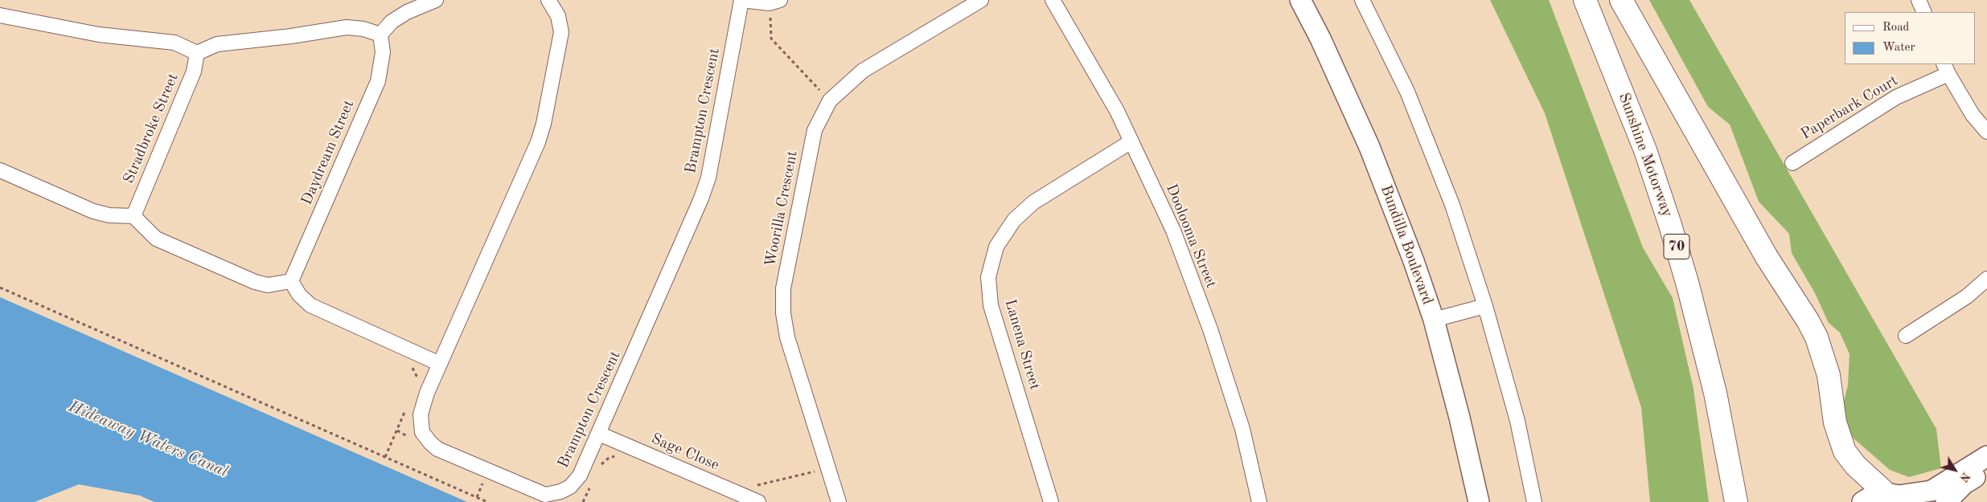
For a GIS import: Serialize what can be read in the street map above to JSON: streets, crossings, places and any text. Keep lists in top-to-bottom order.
{
  "streets": {
    "highway": ["Sunshine Motorway", "70"],
    "street": [
      "Paperbark Court",
      "Brampton Crescent",
      "Stradbroke Street",
      "Daydream Street",
      "Woorilla Crescent",
      "Doolooma Street",
      "Bundilla Boulevard",
      "Lanena Street",
      "Sage Close"
    ]
  },
  "crossings": [
    ["Brampton Crescent", "Sage Close"],
    ["Doolooma Street", "Lanena Street"]
  ],
  "water": ["Hideaway Waters Canal"],
  "legend": ["Road", "Water"],
  "north": "bottom right"
}
